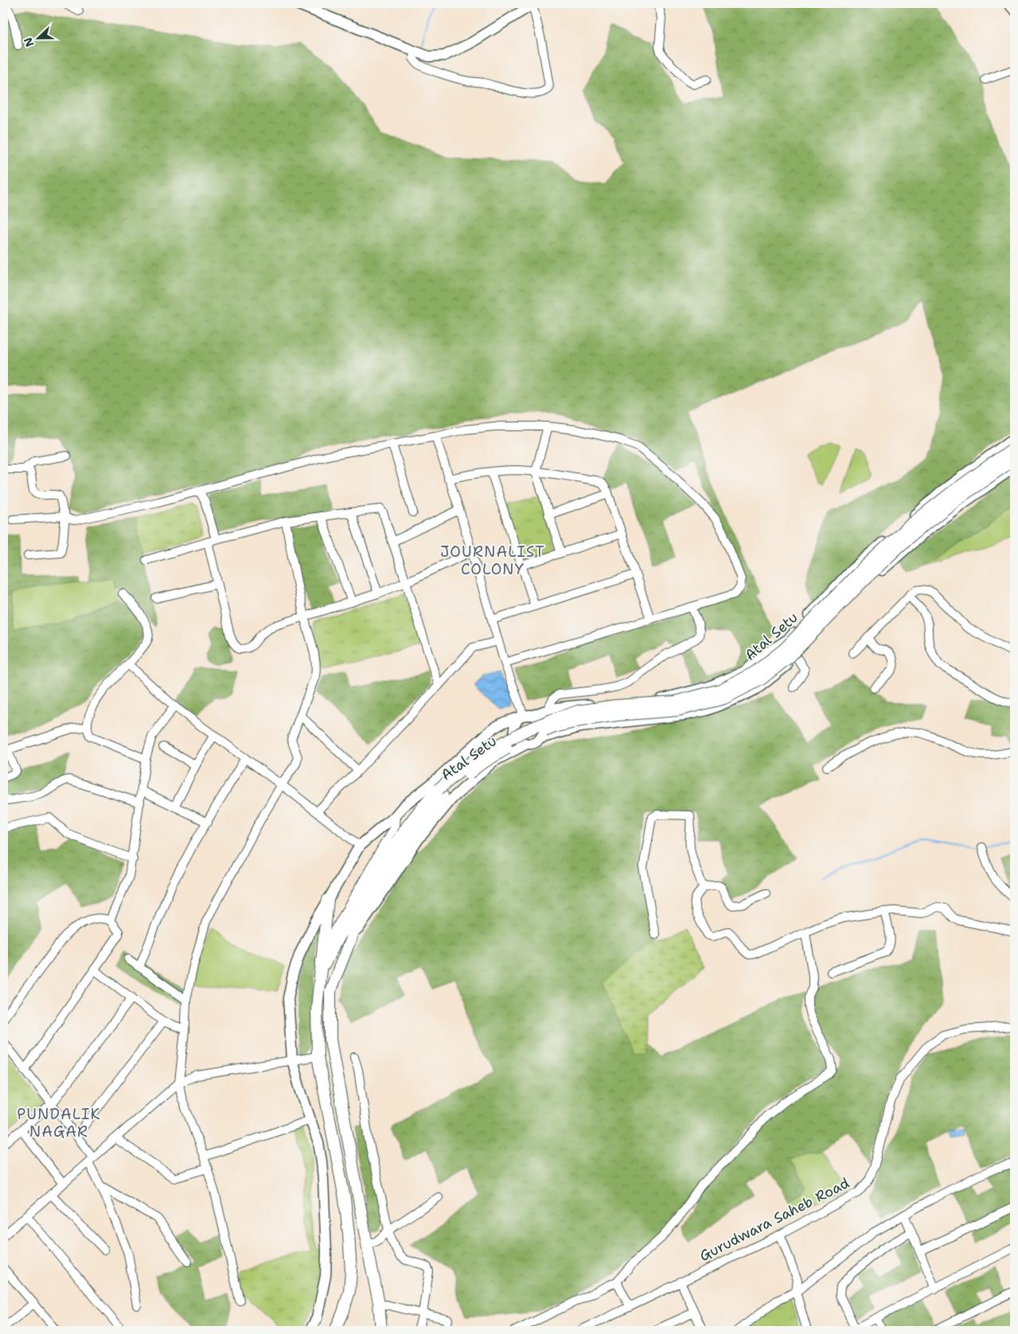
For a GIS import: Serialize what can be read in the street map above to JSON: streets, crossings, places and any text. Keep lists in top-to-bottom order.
{
  "streets": {
    "highway": ["Atal Setu"],
    "street": ["Gurudwara Saheb Road"]
  },
  "districts": ["JOURNALIST COLONY", "PUNDALIK NAGAR"],
  "north": "left"
}
